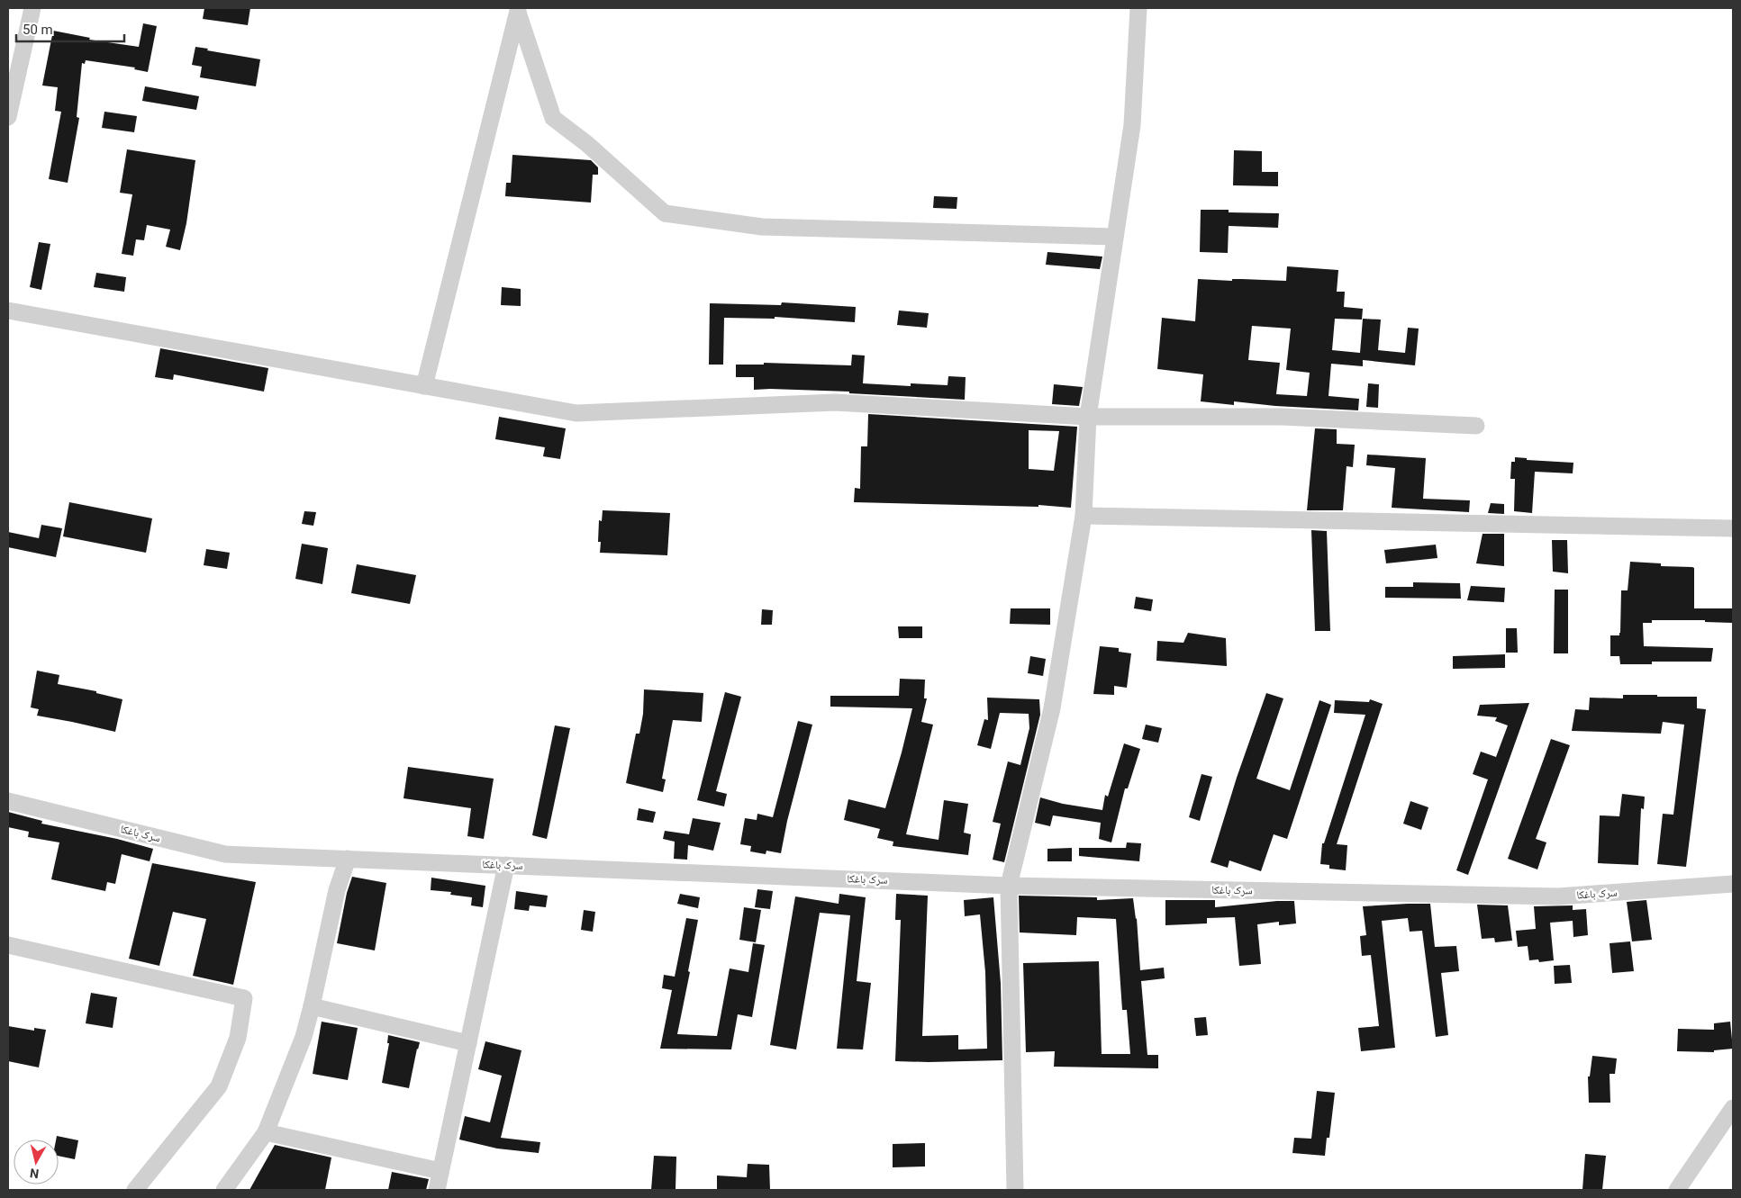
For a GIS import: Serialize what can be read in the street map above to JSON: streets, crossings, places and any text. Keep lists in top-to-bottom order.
{
  "streets": {
    "street": ["سرک باغکا"]
  },
  "scale_bar": "50 m",
  "north": "bottom"
}
